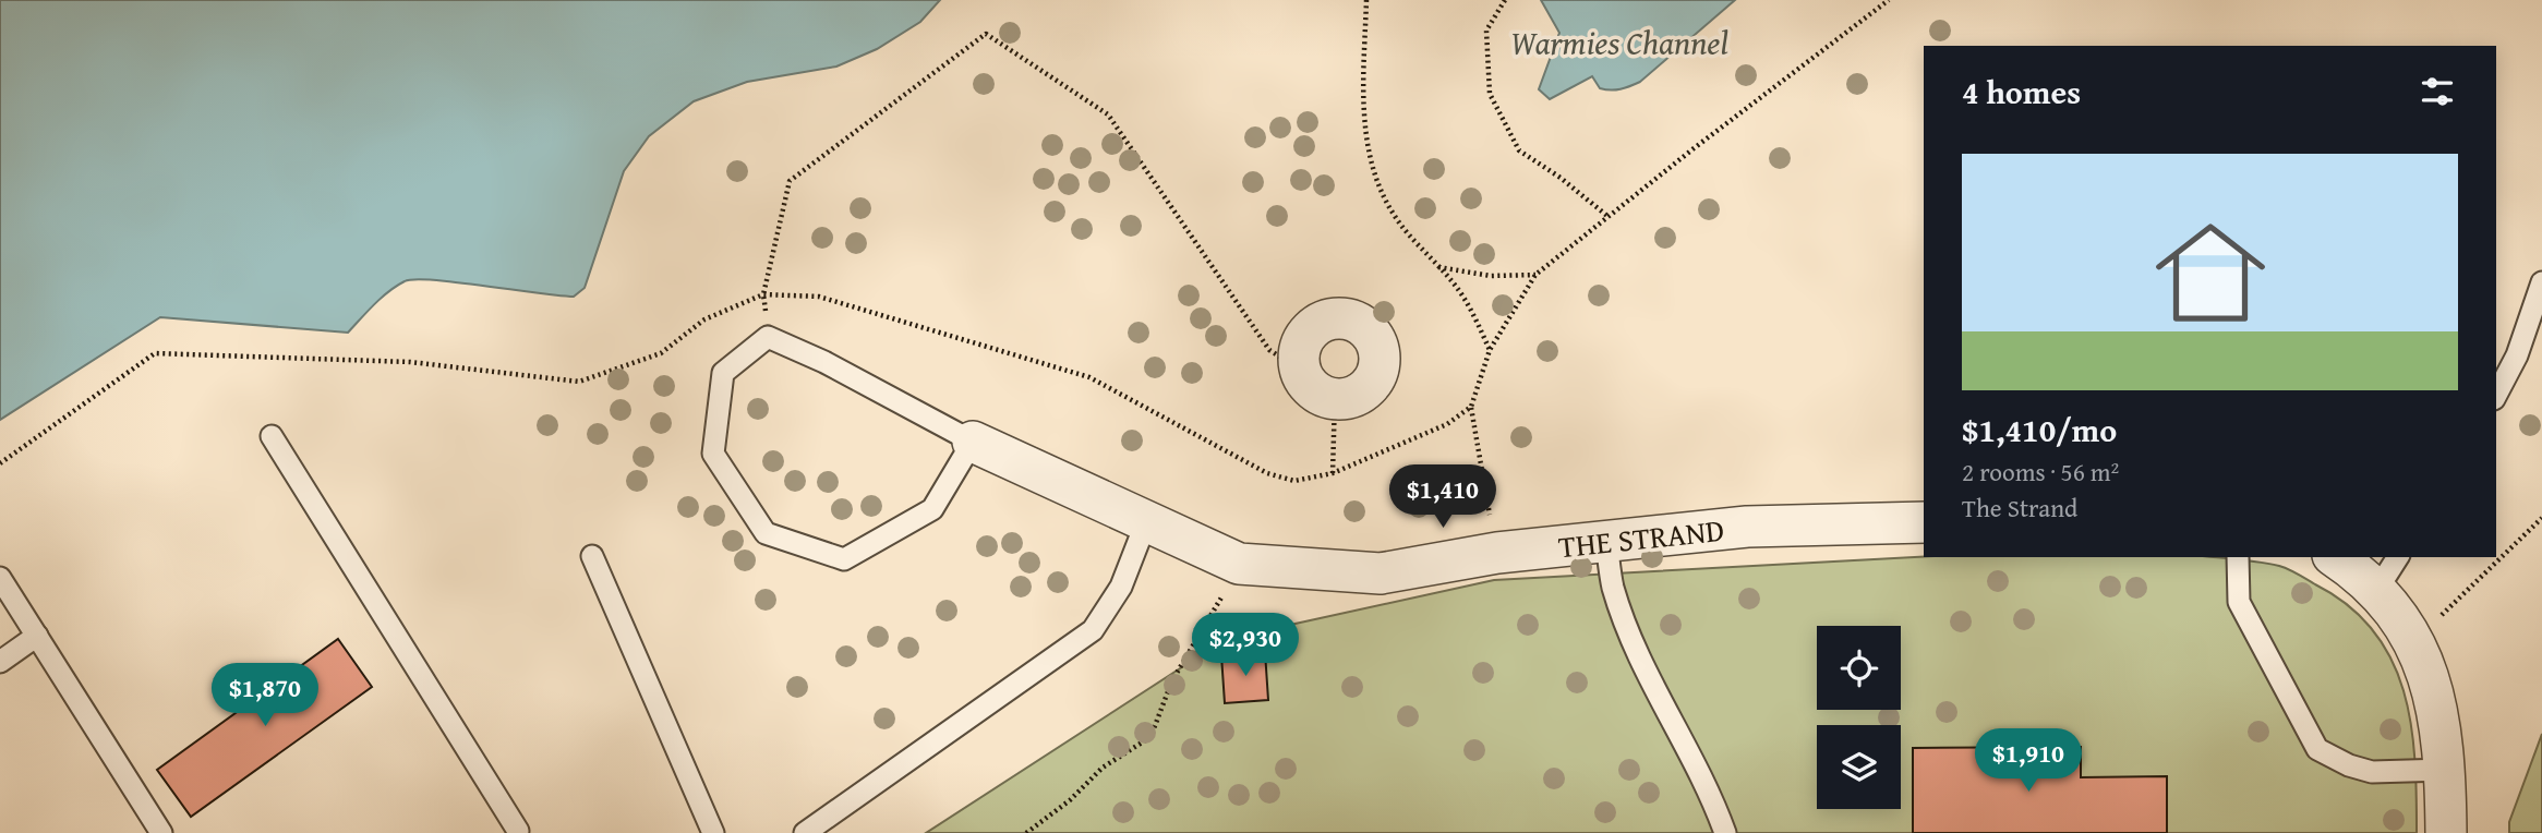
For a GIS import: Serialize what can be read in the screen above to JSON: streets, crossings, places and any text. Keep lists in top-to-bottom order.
{
  "streets": {
    "street": ["THE STRAND"]
  },
  "water": ["Warmies Channel"],
  "page": {
    "heading": "4 homes",
    "list": [
      {
        "name": "$1,410/mo",
        "note": "2 rooms · 56 m² · The Strand"
      }
    ],
    "price": [
      "$1,410",
      "$2,930",
      "$1,870",
      "$1,910"
    ]
  }
}
